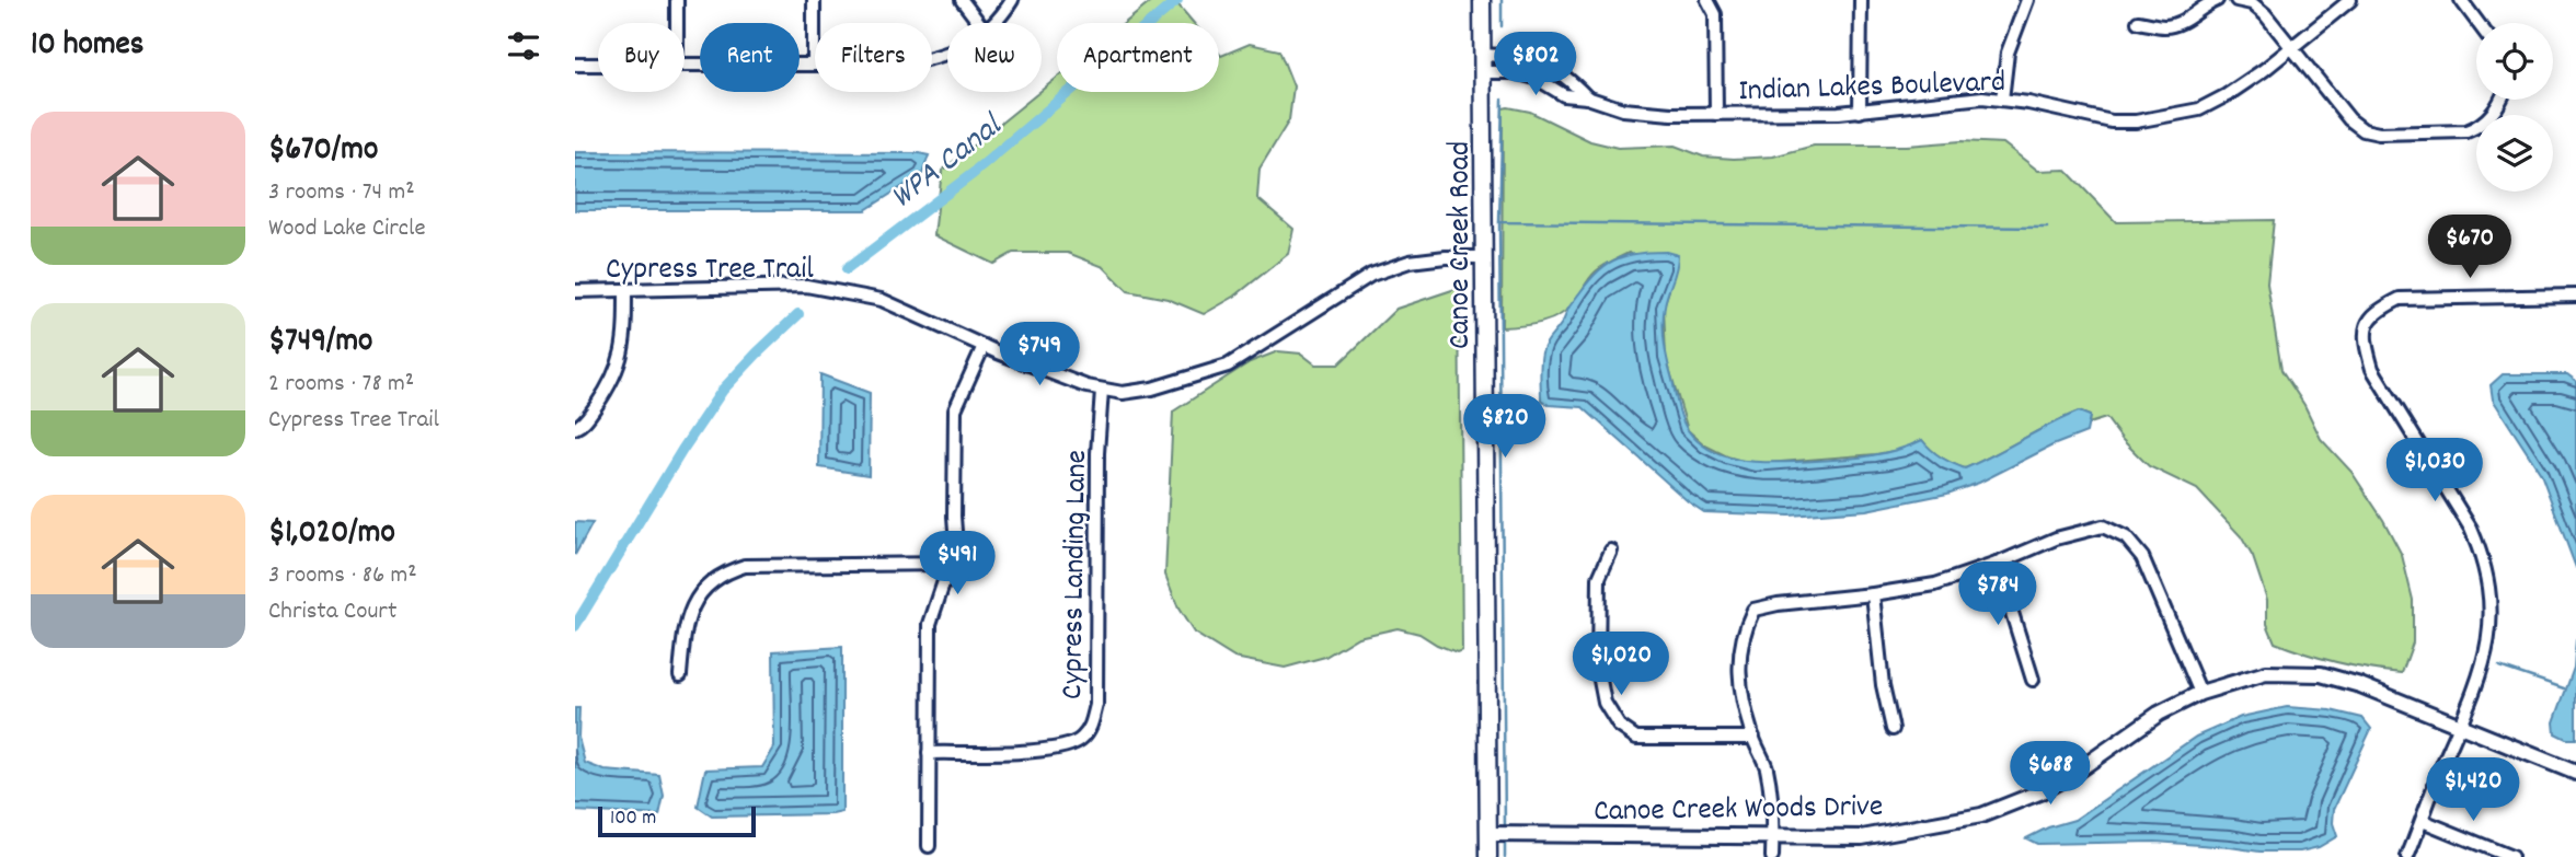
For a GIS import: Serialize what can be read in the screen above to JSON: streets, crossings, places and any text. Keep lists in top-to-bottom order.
{
  "streets": {
    "main road": ["Canoe Creek Road"],
    "street": [
      "Indian Lakes Boulevard",
      "Cypress Tree Trail",
      "Cypress Landing Lane",
      "Canoe Creek Woods Drive"
    ]
  },
  "crossings": [
    ["Indian Lakes Boulevard", "Canoe Creek Road"],
    ["Canoe Creek Road", "Cypress Tree Trail"],
    ["Canoe Creek Road", "Canoe Creek Woods Drive"],
    ["Cypress Tree Trail", "Cypress Landing Lane"]
  ],
  "water": ["WPA Canal"],
  "scale_bar": "100 m",
  "page": {
    "heading": "10 homes",
    "chip": [
      "Buy",
      "Rent",
      "Filters",
      "New",
      "Apartment"
    ],
    "price": [
      "$802",
      "$670",
      "$749",
      "$820",
      "$1,030",
      "$491",
      "$784",
      "$1,020",
      "$688",
      "$1,420"
    ],
    "list": [
      {
        "name": "$670/mo",
        "note": "3 rooms · 74 m² · Wood Lake Circle"
      },
      {
        "name": "$749/mo",
        "note": "2 rooms · 78 m² · Cypress Tree Trail"
      },
      {
        "name": "$1,020/mo",
        "note": "3 rooms · 86 m² · Christa Court"
      }
    ],
    "scale": "100 m"
  }
}
